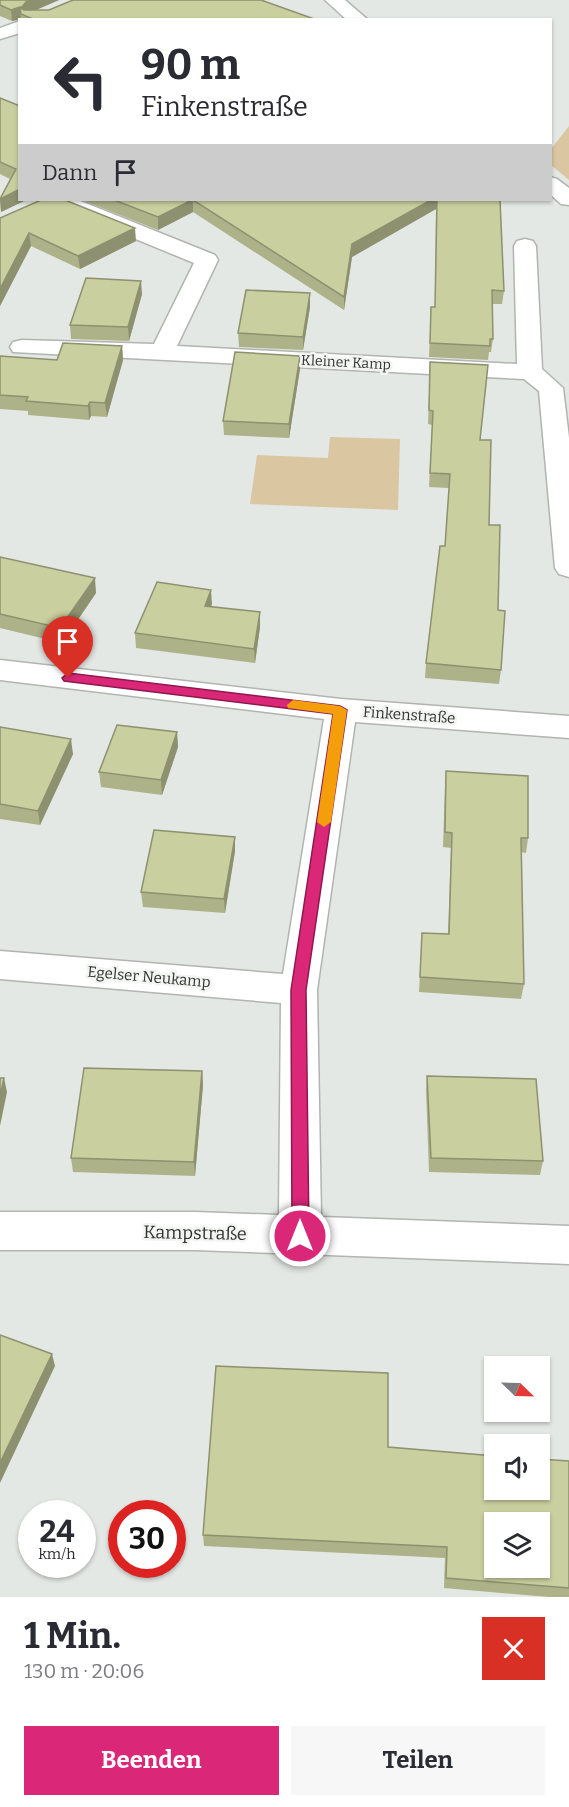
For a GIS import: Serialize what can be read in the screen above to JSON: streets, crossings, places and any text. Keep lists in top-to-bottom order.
{
  "streets": {
    "street": [
      "Kleiner Kamp",
      "Finkenstraße",
      "Egelser Neukamp",
      "Kampstraße"
    ]
  },
  "north": "bottom right",
  "page": {
    "turn": ["90 m", "Finkenstraße"],
    "then": "Dann",
    "speed": "24 km/h",
    "limit": "30",
    "heading": ["1 Min.", "130 m · 20:06"],
    "buttons": ["Beenden", "Teilen"]
  }
}
